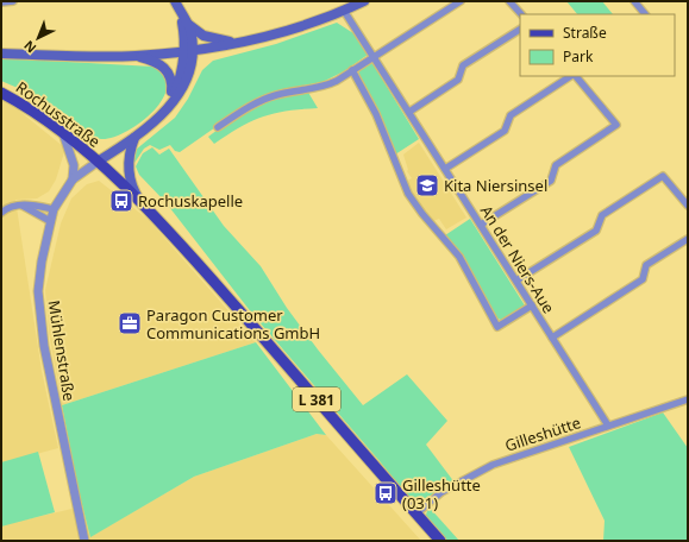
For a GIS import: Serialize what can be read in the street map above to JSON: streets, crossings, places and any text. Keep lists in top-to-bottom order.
{
  "streets": {
    "main road": ["Rochusstraße", "Mühlenstraße", "L 381"],
    "street": ["An der Niers-Aue", "Gilleshütte"]
  },
  "crossings": [
    ["Rochusstraße", "Mühlenstraße"],
    ["Rochusstraße", "L 381"],
    ["An der Niers-Aue", "Gilleshütte"],
    ["Mühlenstraße", "L 381"],
    ["L 381", "Gilleshütte"]
  ],
  "places": {
    "school or university": ["Kita Niersinsel"],
    "bus stop": ["Rochuskapelle", "Gilleshütte (031)"],
    "office": ["Paragon Customer Communications GmbH"]
  },
  "legend": ["Straße", "Park"],
  "north": "bottom left"
}
